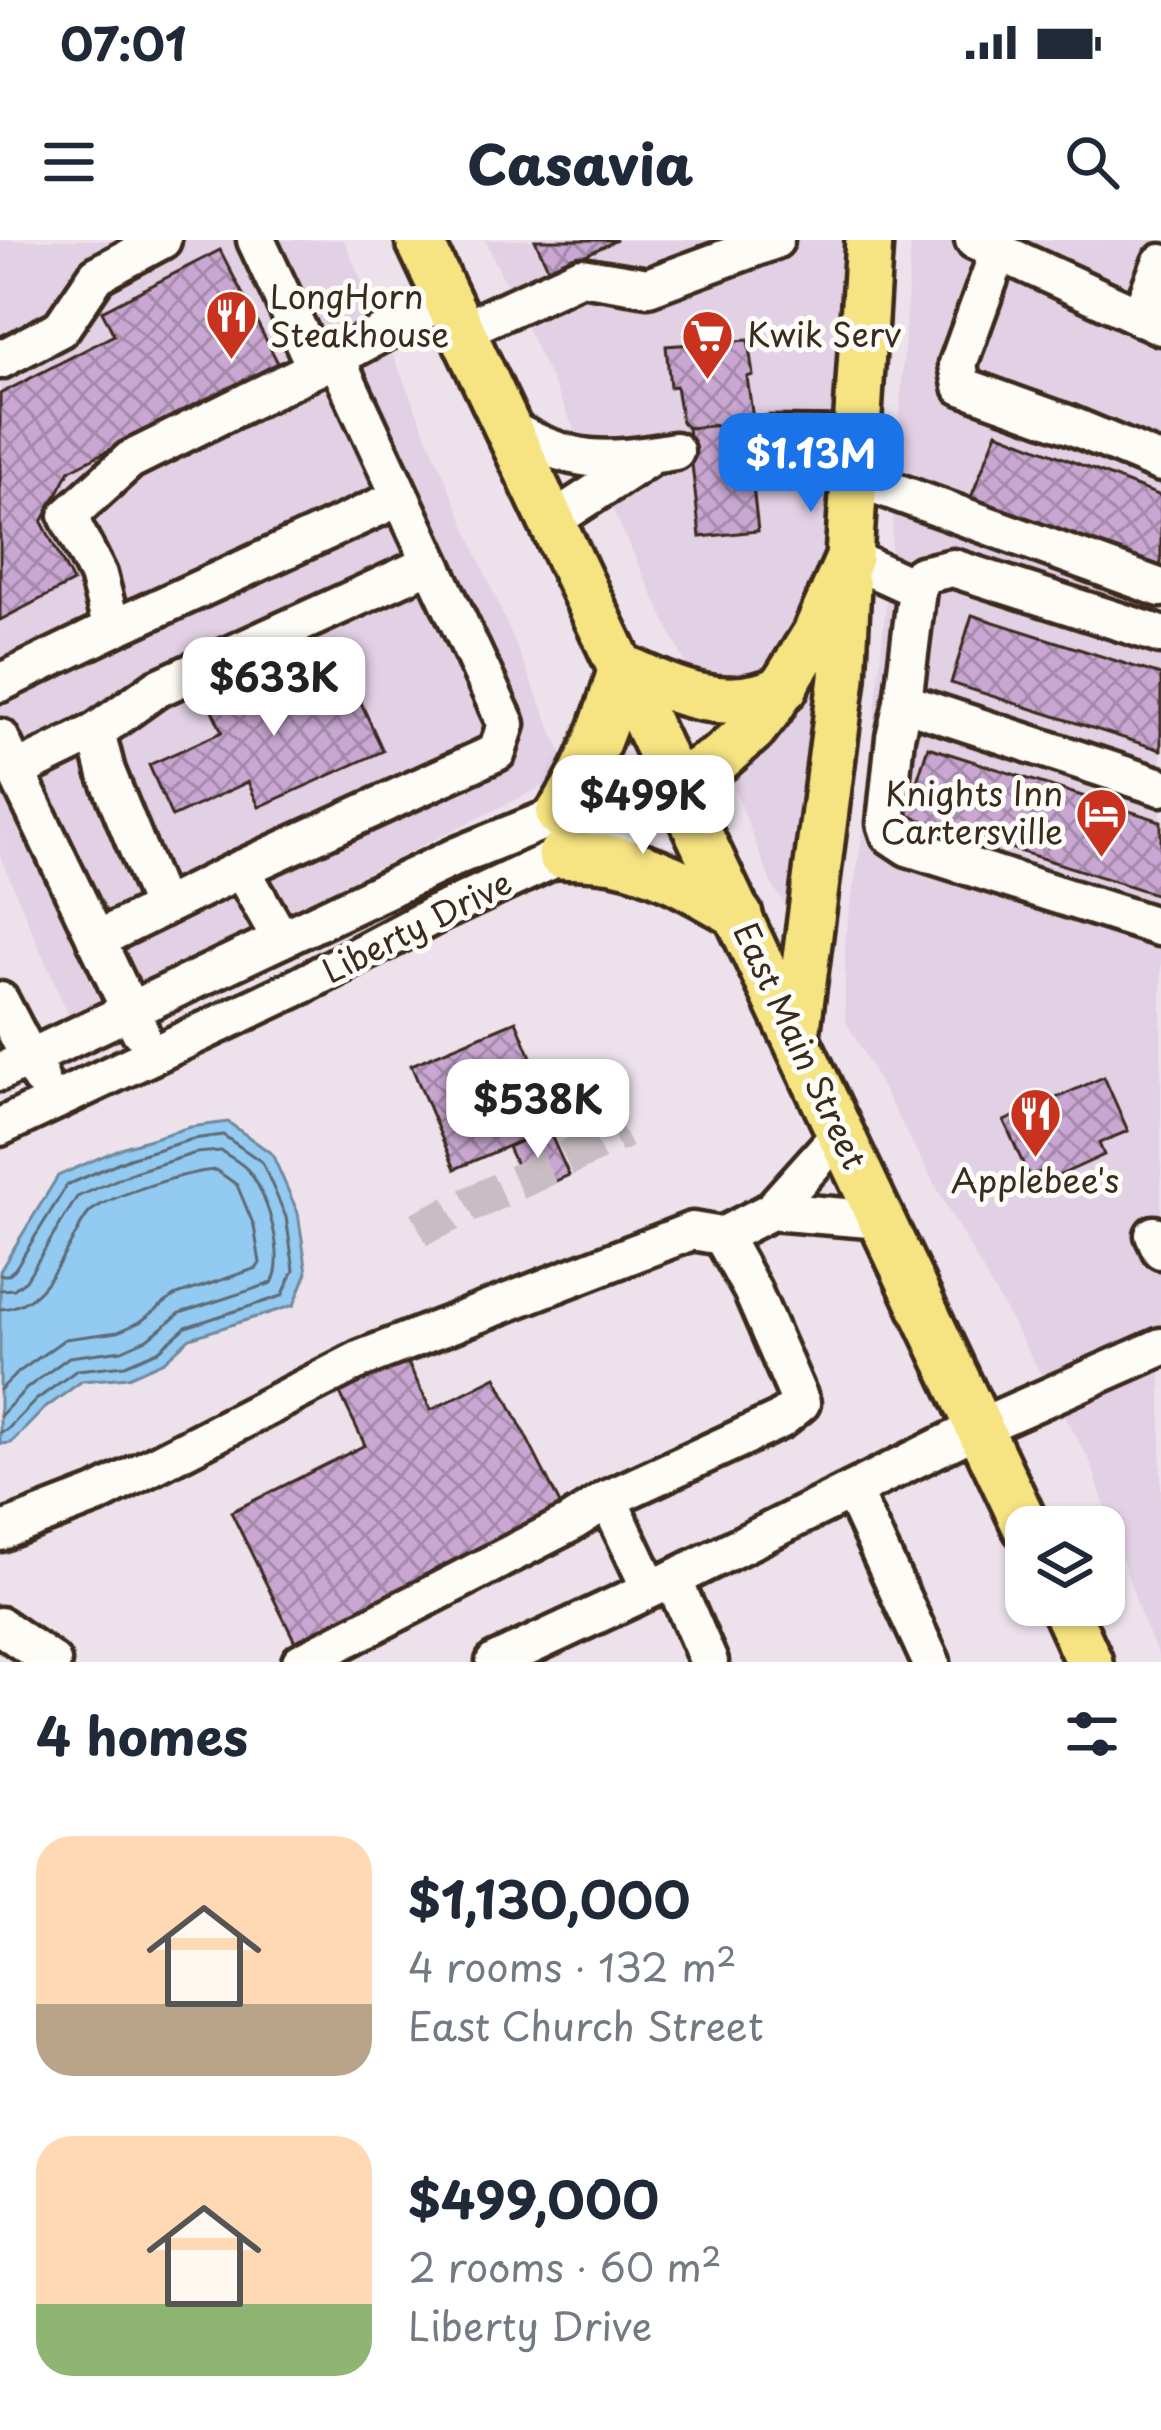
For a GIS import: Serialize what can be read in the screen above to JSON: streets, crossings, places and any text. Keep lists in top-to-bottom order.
{
  "streets": {
    "main road": ["East Main Street"],
    "street": ["Liberty Drive"]
  },
  "crossings": [
    ["Liberty Drive", "East Main Street"]
  ],
  "places": {
    "restaurant": ["LongHorn Steakhouse", "Applebee's"],
    "supermarket": ["Kwik Serv"],
    "hotel": ["Knights Inn Cartersville"]
  },
  "page": {
    "status": "07:01",
    "header": "Casavia",
    "price": [
      "$1.13M",
      "$633K",
      "$499K",
      "$538K"
    ],
    "heading": "4 homes",
    "list": [
      {
        "name": "$1,130,000",
        "note": "4 rooms · 132 m² · East Church Street"
      },
      {
        "name": "$499,000",
        "note": "2 rooms · 60 m² · Liberty Drive"
      }
    ]
  }
}
